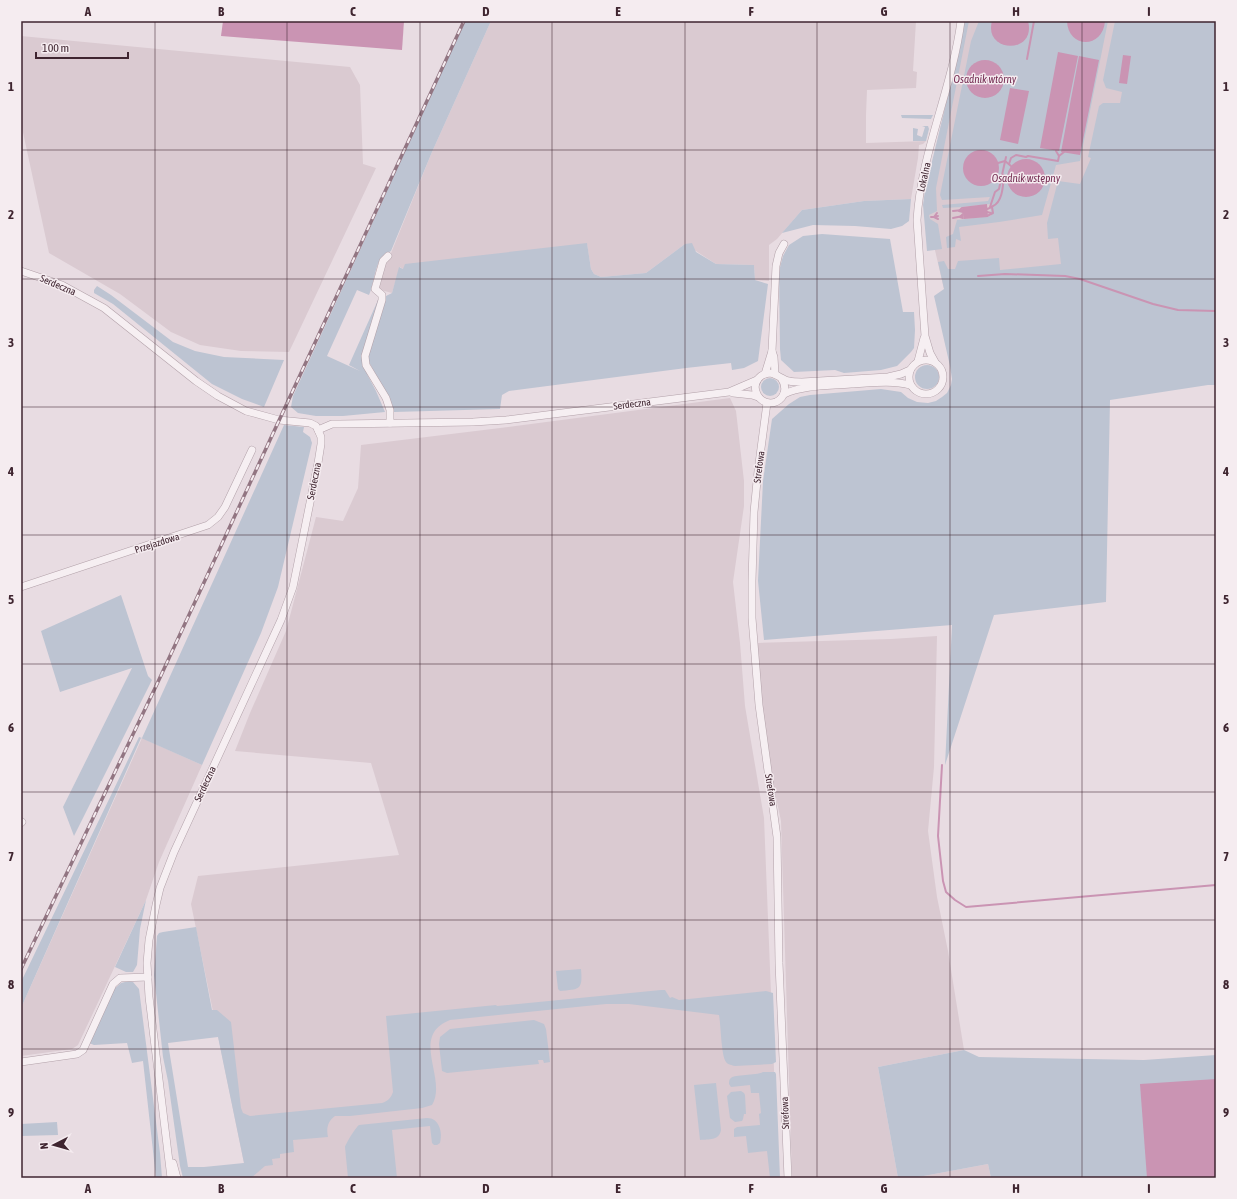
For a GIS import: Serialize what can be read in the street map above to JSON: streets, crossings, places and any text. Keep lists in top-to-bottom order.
{
  "streets": {
    "street": [
      "Lokalna",
      "Serdeczna",
      "Strefowa",
      "Przejazdowa"
    ]
  },
  "crossings": [
    ["Serdeczna", "Strefowa"]
  ],
  "water": ["Osadnik wtórny", "Osadnik wstępny"],
  "scale_bar": "100 m",
  "north": "left",
  "grid": {
    "columns": [
      "A",
      "B",
      "C",
      "D",
      "E",
      "F",
      "G",
      "H",
      "I"
    ],
    "rows": [
      "1",
      "2",
      "3",
      "4",
      "5",
      "6",
      "7",
      "8",
      "9"
    ]
  }
}
